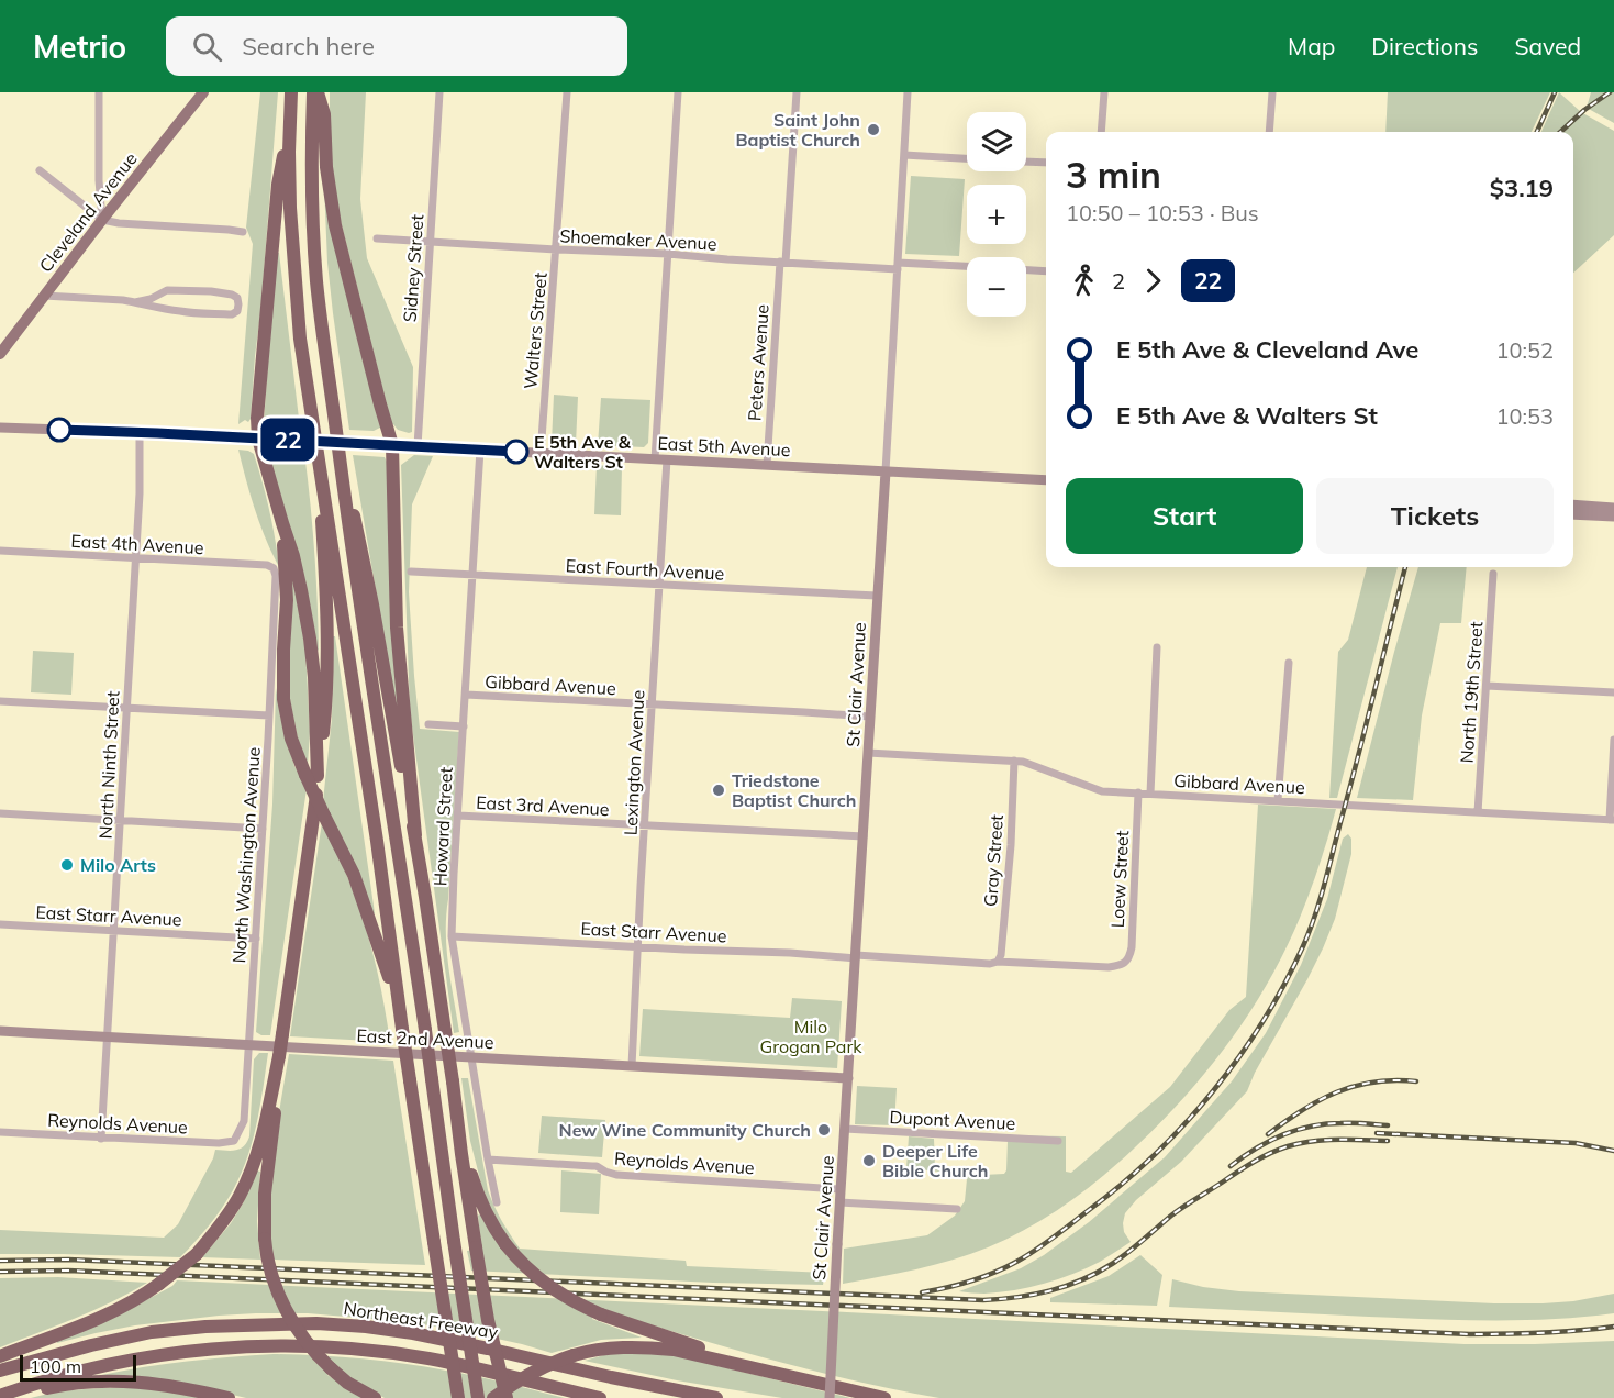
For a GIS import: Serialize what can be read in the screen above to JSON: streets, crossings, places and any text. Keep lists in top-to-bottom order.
{
  "streets": {
    "highway": ["Northeast Freeway"],
    "main road": ["Cleveland Avenue"],
    "street": [
      "Shoemaker Avenue",
      "Sidney Street",
      "Walters Street",
      "Peters Avenue",
      "East 5th Avenue",
      "East 4th Avenue",
      "East Fourth Avenue",
      "Gibbard Avenue",
      "St Clair Avenue",
      "North 19th Street",
      "Lexington Avenue",
      "North Ninth Street",
      "East 3rd Avenue",
      "Howard Street",
      "North Washington Avenue",
      "Gray Street",
      "Loew Street",
      "East Starr Avenue",
      "East 2nd Avenue",
      "Dupont Avenue",
      "Reynolds Avenue"
    ]
  },
  "crossings": [
    ["Shoemaker Avenue", "Sidney Street"],
    ["Shoemaker Avenue", "Walters Street"],
    ["Shoemaker Avenue", "Peters Avenue"],
    ["Shoemaker Avenue", "St Clair Avenue"],
    ["Sidney Street", "East 5th Avenue"],
    ["Walters Street", "East 5th Avenue"],
    ["Peters Avenue", "East 5th Avenue"],
    ["East 5th Avenue", "St Clair Avenue"],
    ["East 5th Avenue", "Lexington Avenue"],
    ["East 5th Avenue", "North Ninth Street"],
    ["East 5th Avenue", "Howard Street"],
    ["East 4th Avenue", "North Ninth Street"],
    ["East 4th Avenue", "North Washington Avenue"],
    ["East Fourth Avenue", "St Clair Avenue"],
    ["East Fourth Avenue", "Lexington Avenue"],
    ["East Fourth Avenue", "Howard Street"],
    ["Gibbard Avenue", "St Clair Avenue"],
    ["Gibbard Avenue", "North 19th Street"],
    ["Gibbard Avenue", "Lexington Avenue"],
    ["Gibbard Avenue", "Howard Street"],
    ["Gibbard Avenue", "Gray Street"],
    ["Gibbard Avenue", "Loew Street"],
    ["St Clair Avenue", "East 3rd Avenue"],
    ["St Clair Avenue", "East Starr Avenue"],
    ["St Clair Avenue", "East 2nd Avenue"],
    ["St Clair Avenue", "Dupont Avenue"],
    ["St Clair Avenue", "Reynolds Avenue"],
    ["Lexington Avenue", "East 3rd Avenue"],
    ["Lexington Avenue", "East Starr Avenue"],
    ["Lexington Avenue", "East 2nd Avenue"],
    ["North Ninth Street", "East Starr Avenue"],
    ["North Ninth Street", "East 2nd Avenue"],
    ["North Ninth Street", "Reynolds Avenue"],
    ["East 3rd Avenue", "Howard Street"],
    ["Howard Street", "East Starr Avenue"],
    ["Howard Street", "East 2nd Avenue"],
    ["Howard Street", "Reynolds Avenue"],
    ["North Washington Avenue", "East Starr Avenue"],
    ["North Washington Avenue", "East 2nd Avenue"],
    ["North Washington Avenue", "Reynolds Avenue"],
    ["Gray Street", "East Starr Avenue"],
    ["Loew Street", "East Starr Avenue"]
  ],
  "parks": ["Milo Grogan Park"],
  "places": [
    "Saint John Baptist Church",
    "E 5th Ave & Walters St",
    "Triedstone Baptist Church",
    "Milo Arts",
    "New Wine Community Church",
    "Deeper Life Bible Church"
  ],
  "lines": ["bus line 22"],
  "scale_bar": "100 m",
  "page": {
    "header": "Metrio",
    "search": "Search here",
    "nav": ["Map", "Directions", "Saved"],
    "on_map": "22",
    "map_buttons": ["+", "−"],
    "heading": ["3 min", "10:50 – 10:53 · Bus", "$3.19"],
    "legs": ["2", "22"],
    "list": [
      {
        "name": "E 5th Ave & Cleveland Ave",
        "value": "10:52"
      },
      {
        "name": "E 5th Ave & Walters St",
        "value": "10:53"
      }
    ],
    "buttons": ["Start", "Tickets"],
    "scale": "100 m"
  }
}
